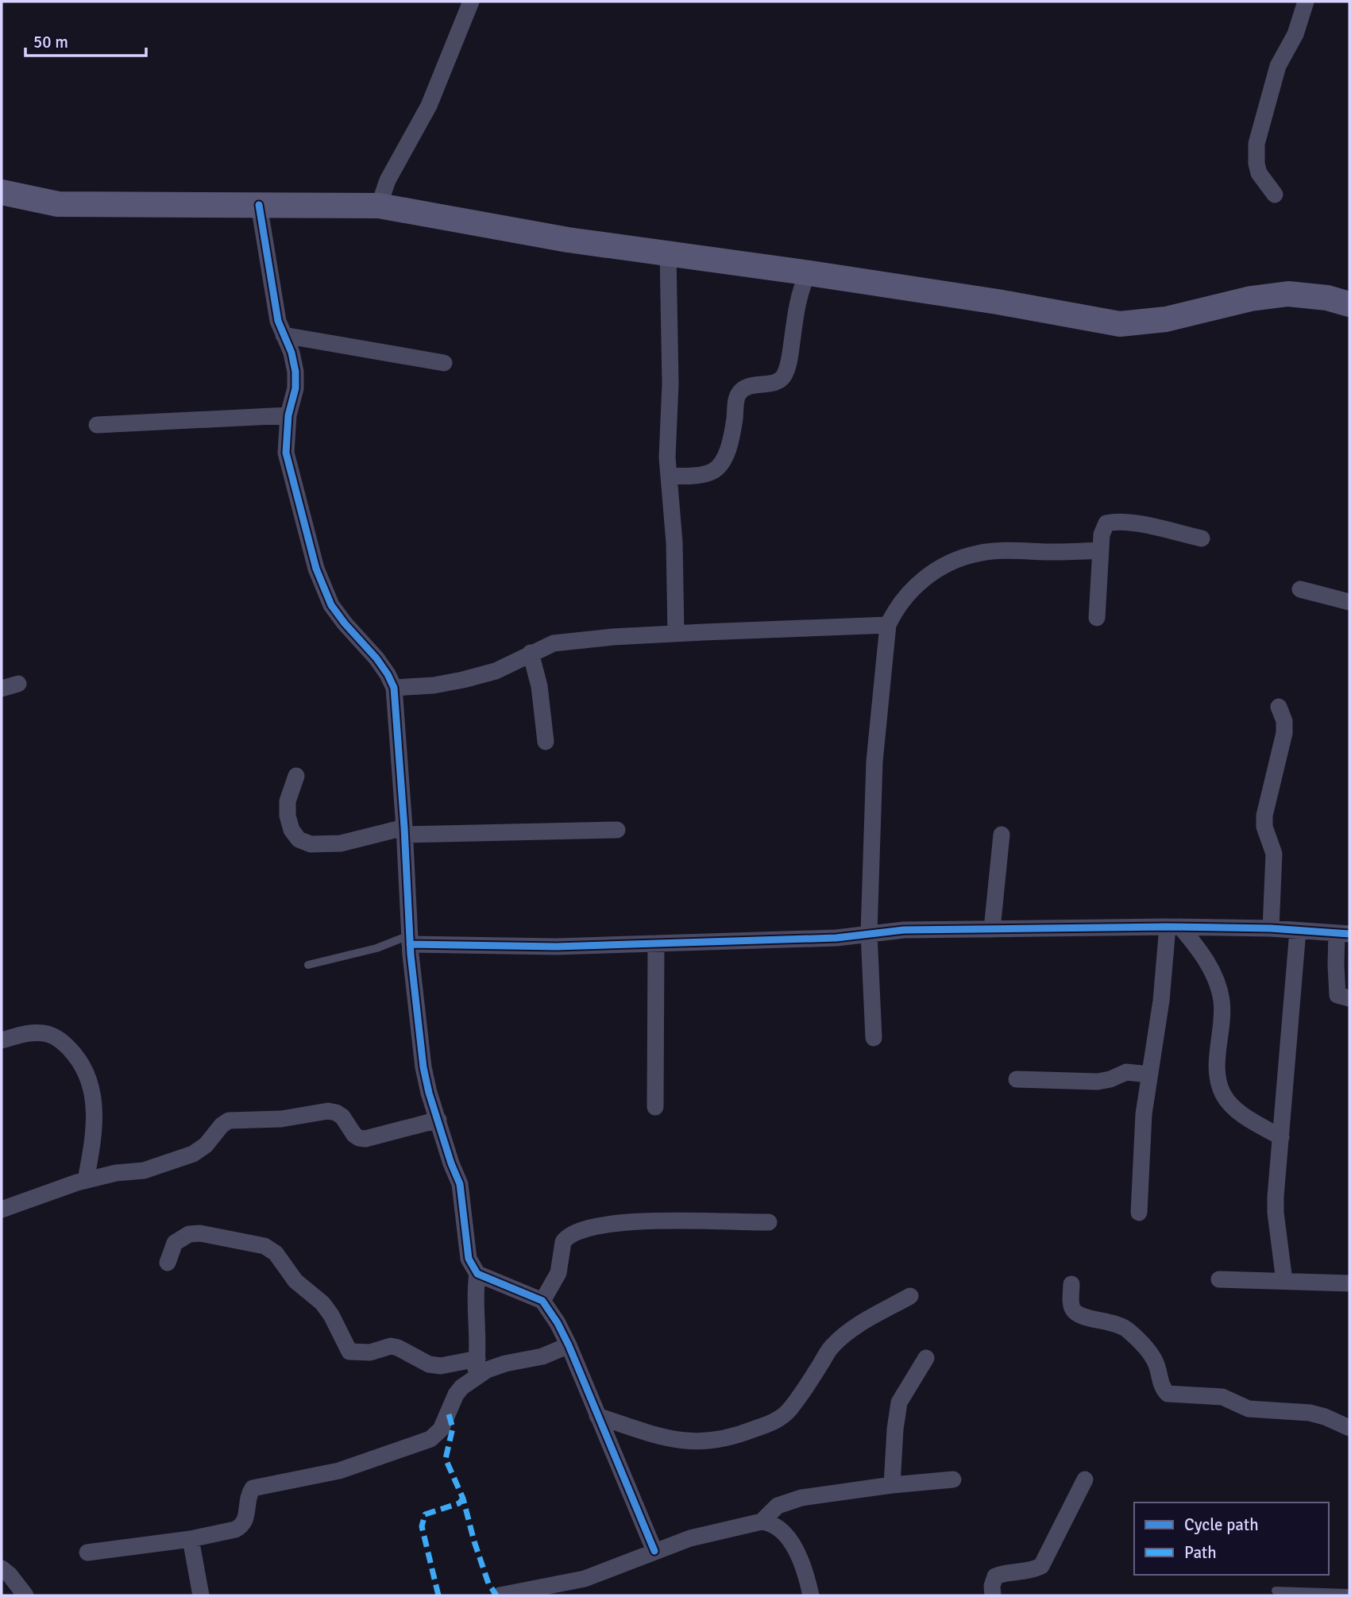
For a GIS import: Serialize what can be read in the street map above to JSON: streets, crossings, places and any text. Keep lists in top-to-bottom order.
{
  "legend": ["Cycle path", "Path"],
  "scale_bar": "50 m"
}
